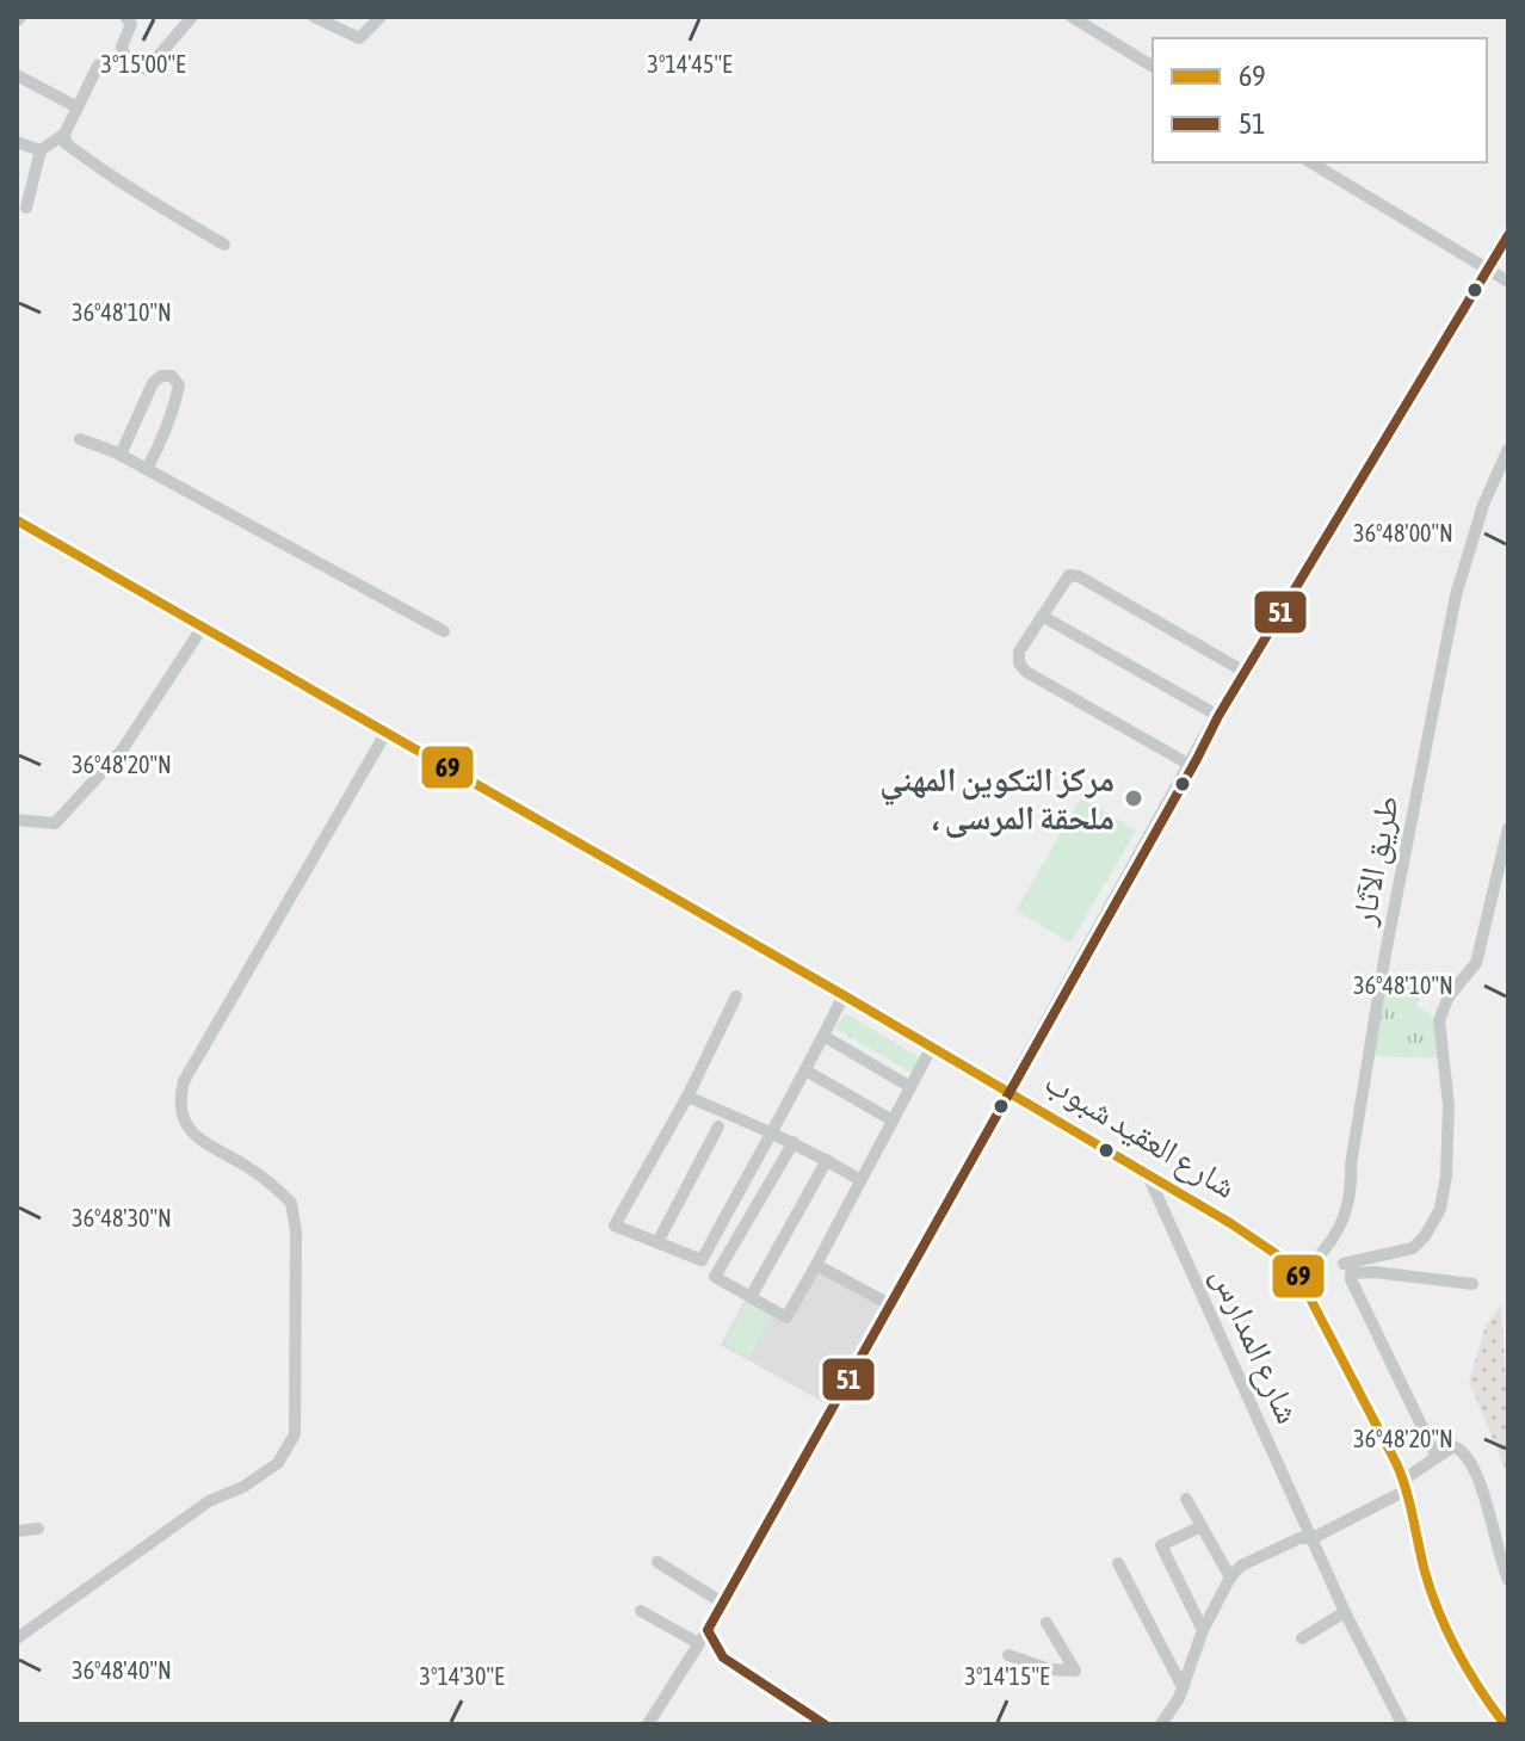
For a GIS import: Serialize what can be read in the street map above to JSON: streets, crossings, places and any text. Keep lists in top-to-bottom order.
{
  "streets": {
    "main road": ["شارع العقيد شبوب"],
    "street": ["طريق الآثار", "شارع المدارس"]
  },
  "crossings": [
    ["طريق الآثار", "شارع العقيد شبوب"],
    ["شارع العقيد شبوب", "شارع المدارس"]
  ],
  "places": ["مركز التكوين المهني ، ملحقة المرسى"],
  "lines": ["transit line 51", "transit line 69"],
  "legend": ["69", "51"],
  "coordinates": [
    "3°15'00\"E",
    "3°14'45\"E",
    "36°48'10\"N",
    "36°48'00\"N",
    "36°48'20\"N",
    "36°48'30\"N",
    "36°48'40\"N",
    "3°14'30\"E",
    "3°14'15\"E"
  ]
}
